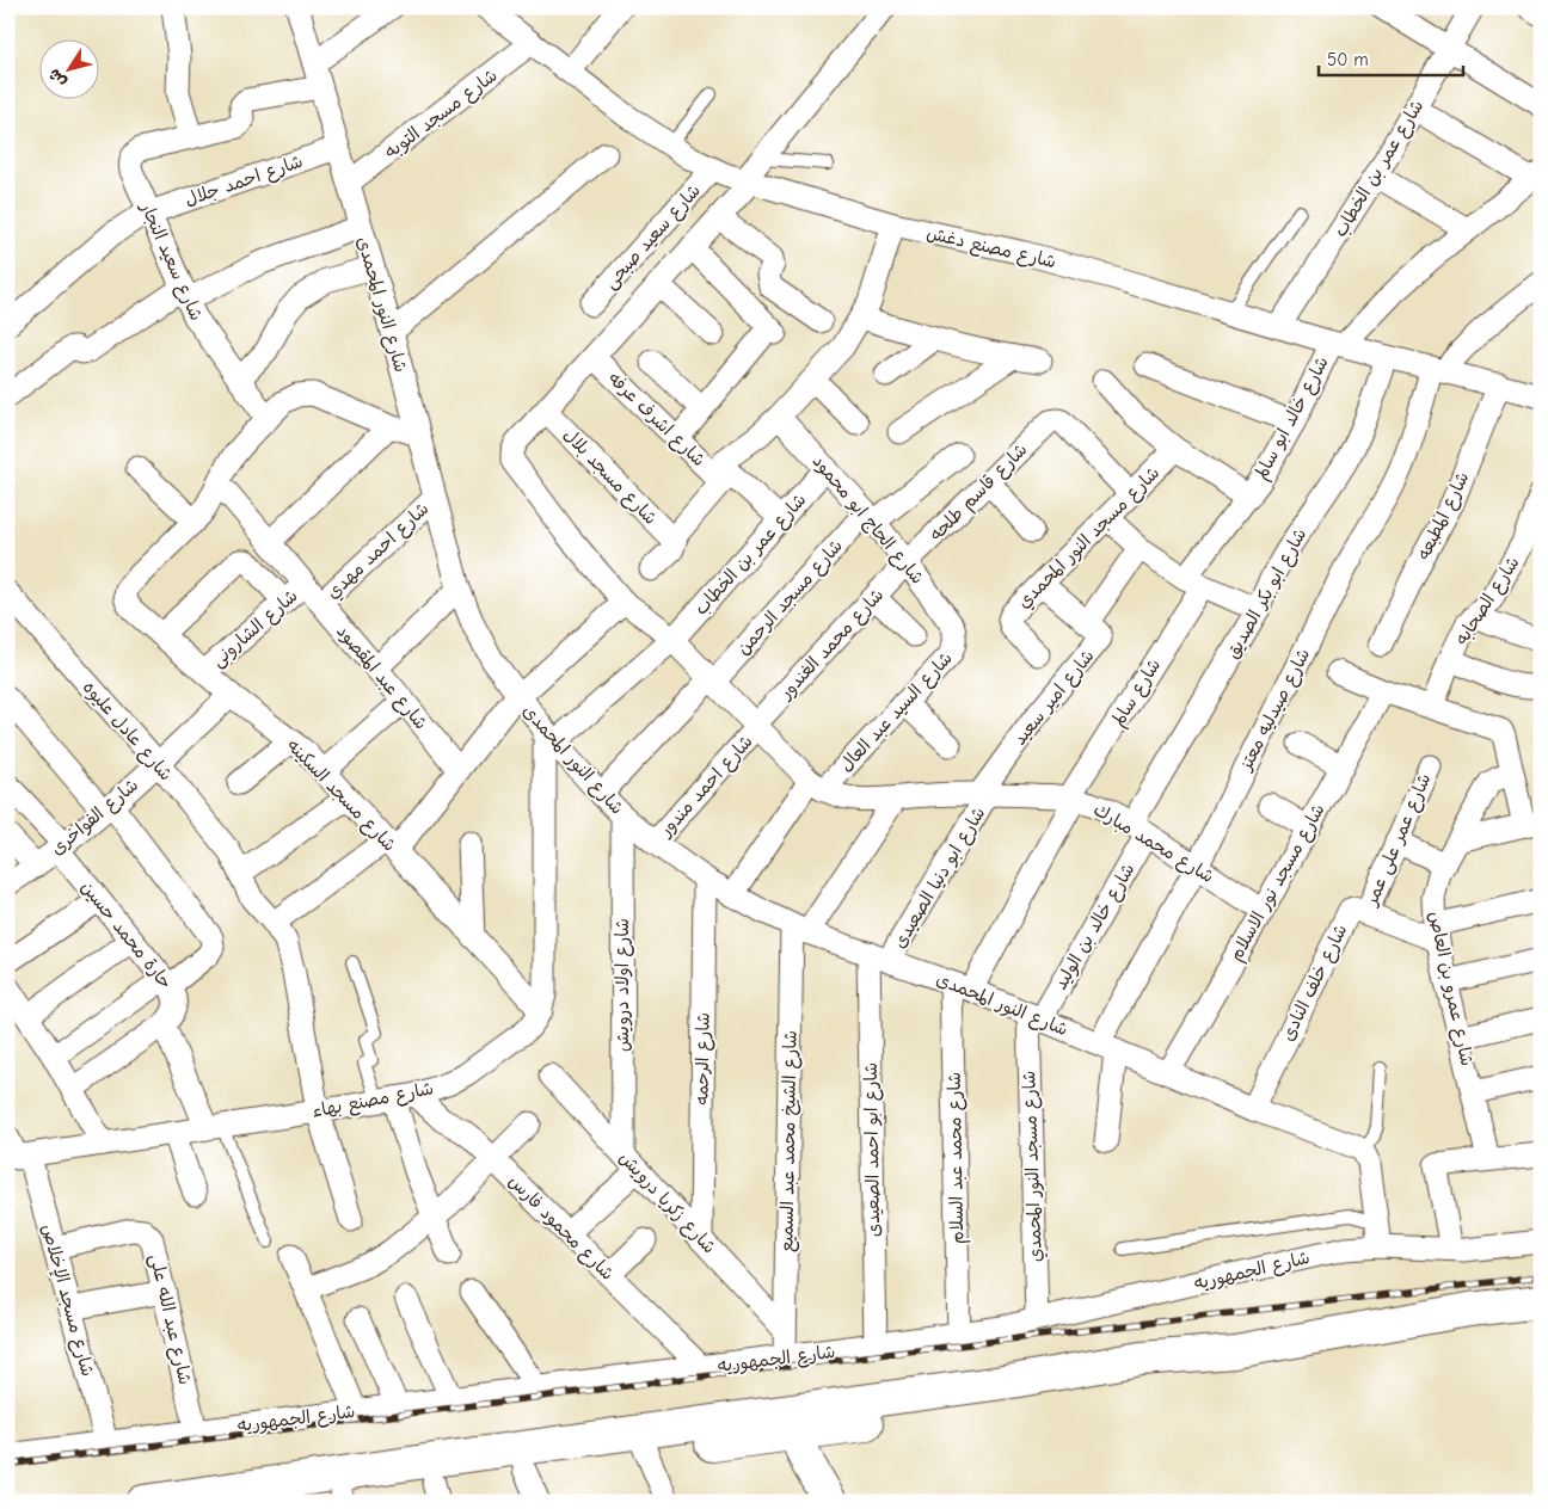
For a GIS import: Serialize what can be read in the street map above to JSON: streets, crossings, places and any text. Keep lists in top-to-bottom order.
{
  "streets": {
    "street": [
      "شارع مسجد التوبه",
      "شارع عمر بن الخطاب",
      "شارع احمد جلال",
      "شارع سعيد صبحى",
      "شارع مصنع دغش",
      "شارع سعيد النجار",
      "شارع النور المحمدى",
      "شارع خالد ابو سالم",
      "شارع اشرف عرفه",
      "شارع مسجد بلال",
      "شارع قاسم طلحه",
      "شارع المطبعه",
      "شارع الحاج ابو محمود",
      "شارع مسجد النور المحمدي",
      "شارع احمد مهدي",
      "شارع ابو بكر الصديق",
      "شارع مسجد الرحمن",
      "شارع الصحابه",
      "شارع الشارونى",
      "شارع محمد الغندور",
      "شارع عبد المقصود",
      "شارع سالم",
      "شارع امير سعيد",
      "شارع صيدليه معتز",
      "شارع السيد عبد العال",
      "شارع عادل عليوه",
      "شارع احمد مندور",
      "شارع مسجد السكينه",
      "شارع الفواخرى",
      "شارع عمر على عمر",
      "شارع محمد مبارك",
      "شارع ابو دنيا الصعيدى",
      "شارع مسجد نور الاسلام",
      "شارع خالد بن الوليد",
      "حارة محمد حسين",
      "شارع خلف النادى",
      "شارع اولاد درويش",
      "شارع عمرو بن العاص",
      "شارع الرحمه",
      "شارع مصنع بهاء",
      "شارع الشيخ محمد عبد السميع",
      "شارع ابو احمد الصعيدى",
      "شارع محمد عبد السلام",
      "شارع زكريا درويش",
      "شارع محمود فارس",
      "شارع الجمهوريه",
      "شارع مسجد الإخلاص",
      "شارع عبد الله على"
    ]
  },
  "crossings": [
    ["شارع مسجد التوبه", "شارع مصنع دغش"],
    ["شارع مسجد التوبه", "شارع النور المحمدى"],
    ["شارع عمر بن الخطاب", "شارع مصنع دغش"],
    ["شارع عمر بن الخطاب", "شارع النور المحمدى"],
    ["شارع عمر بن الخطاب", "شارع اشرف عرفه"],
    ["شارع عمر بن الخطاب", "شارع الحاج ابو محمود"],
    ["شارع احمد جلال", "شارع سعيد النجار"],
    ["شارع احمد جلال", "شارع النور المحمدى"],
    ["شارع سعيد صبحى", "شارع مصنع دغش"],
    ["شارع مصنع دغش", "شارع خالد ابو سالم"],
    ["شارع مصنع دغش", "شارع المطبعه"],
    ["شارع مصنع دغش", "شارع ابو بكر الصديق"],
    ["شارع مصنع دغش", "شارع صيدليه معتز"],
    ["شارع النور المحمدى", "شارع مسجد النور المحمدي"],
    ["شارع النور المحمدى", "شارع احمد مهدي"],
    ["شارع النور المحمدى", "شارع مسجد الرحمن"],
    ["شارع النور المحمدى", "شارع سالم"],
    ["شارع النور المحمدى", "شارع صيدليه معتز"],
    ["شارع النور المحمدى", "شارع السيد عبد العال"],
    ["شارع النور المحمدى", "شارع احمد مندور"],
    ["شارع النور المحمدى", "شارع ابو دنيا الصعيدى"],
    ["شارع النور المحمدى", "شارع مسجد نور الاسلام"],
    ["شارع النور المحمدى", "شارع خالد بن الوليد"],
    ["شارع النور المحمدى", "شارع خلف النادى"],
    ["شارع النور المحمدى", "شارع اولاد درويش"],
    ["شارع النور المحمدى", "شارع الرحمه"],
    ["شارع النور المحمدى", "شارع الشيخ محمد عبد السميع"],
    ["شارع النور المحمدى", "شارع ابو احمد الصعيدى"],
    ["شارع النور المحمدى", "شارع محمد عبد السلام"],
    ["شارع خالد ابو سالم", "شارع سالم"],
    ["شارع قاسم طلحه", "شارع الحاج ابو محمود"],
    ["شارع قاسم طلحه", "شارع مسجد النور المحمدي"],
    ["شارع قاسم طلحه", "شارع محمد الغندور"],
    ["شارع الحاج ابو محمود", "شارع مسجد الرحمن"],
    ["شارع الحاج ابو محمود", "شارع محمد الغندور"],
    ["شارع الحاج ابو محمود", "شارع السيد عبد العال"],
    ["شارع مسجد النور المحمدي", "شارع امير سعيد"],
    ["شارع مسجد النور المحمدي", "شارع خالد بن الوليد"],
    ["شارع مسجد النور المحمدي", "شارع الجمهوريه"],
    ["شارع احمد مهدي", "شارع عبد المقصود"],
    ["شارع ابو بكر الصديق", "شارع محمد مبارك"],
    ["شارع ابو بكر الصديق", "شارع خالد بن الوليد"],
    ["شارع الشارونى", "شارع عبد المقصود"],
    ["شارع الشارونى", "شارع مسجد السكينه"],
    ["شارع محمد الغندور", "شارع احمد مندور"],
    ["شارع سالم", "شارع محمد مبارك"],
    ["شارع سالم", "شارع محمد عبد السلام"],
    ["شارع امير سعيد", "شارع محمد مبارك"],
    ["شارع امير سعيد", "شارع ابو دنيا الصعيدى"],
    ["شارع صيدليه معتز", "شارع محمد مبارك"],
    ["شارع السيد عبد العال", "شارع محمد مبارك"],
    ["شارع عادل عليوه", "شارع الفواخرى"],
    ["شارع عادل عليوه", "شارع مصنع بهاء"],
    ["شارع مسجد السكينه", "شارع الفواخرى"],
    ["شارع مسجد السكينه", "شارع مصنع بهاء"],
    ["شارع الفواخرى", "حارة محمد حسين"],
    ["شارع عمر على عمر", "شارع خلف النادى"],
    ["شارع محمد مبارك", "شارع ابو دنيا الصعيدى"],
    ["شارع محمد مبارك", "شارع مسجد نور الاسلام"],
    ["شارع محمد مبارك", "شارع خالد بن الوليد"],
    ["شارع ابو دنيا الصعيدى", "شارع ابو احمد الصعيدى"],
    ["شارع خلف النادى", "شارع عمرو بن العاص"],
    ["شارع اولاد درويش", "شارع زكريا درويش"],
    ["شارع الرحمه", "شارع زكريا درويش"],
    ["شارع مصنع بهاء", "شارع محمود فارس"],
    ["شارع مصنع بهاء", "شارع مسجد الإخلاص"],
    ["شارع الشيخ محمد عبد السميع", "شارع زكريا درويش"],
    ["شارع الشيخ محمد عبد السميع", "شارع الجمهوريه"],
    ["شارع ابو احمد الصعيدى", "شارع الجمهوريه"],
    ["شارع محمد عبد السلام", "شارع الجمهوريه"],
    ["شارع محمود فارس", "شارع الجمهوريه"],
    ["شارع الجمهوريه", "شارع مسجد الإخلاص"],
    ["شارع الجمهوريه", "شارع عبد الله على"],
    ["شارع مسجد الإخلاص", "شارع عبد الله على"]
  ],
  "scale_bar": "50 m",
  "north": "bottom left"
}
